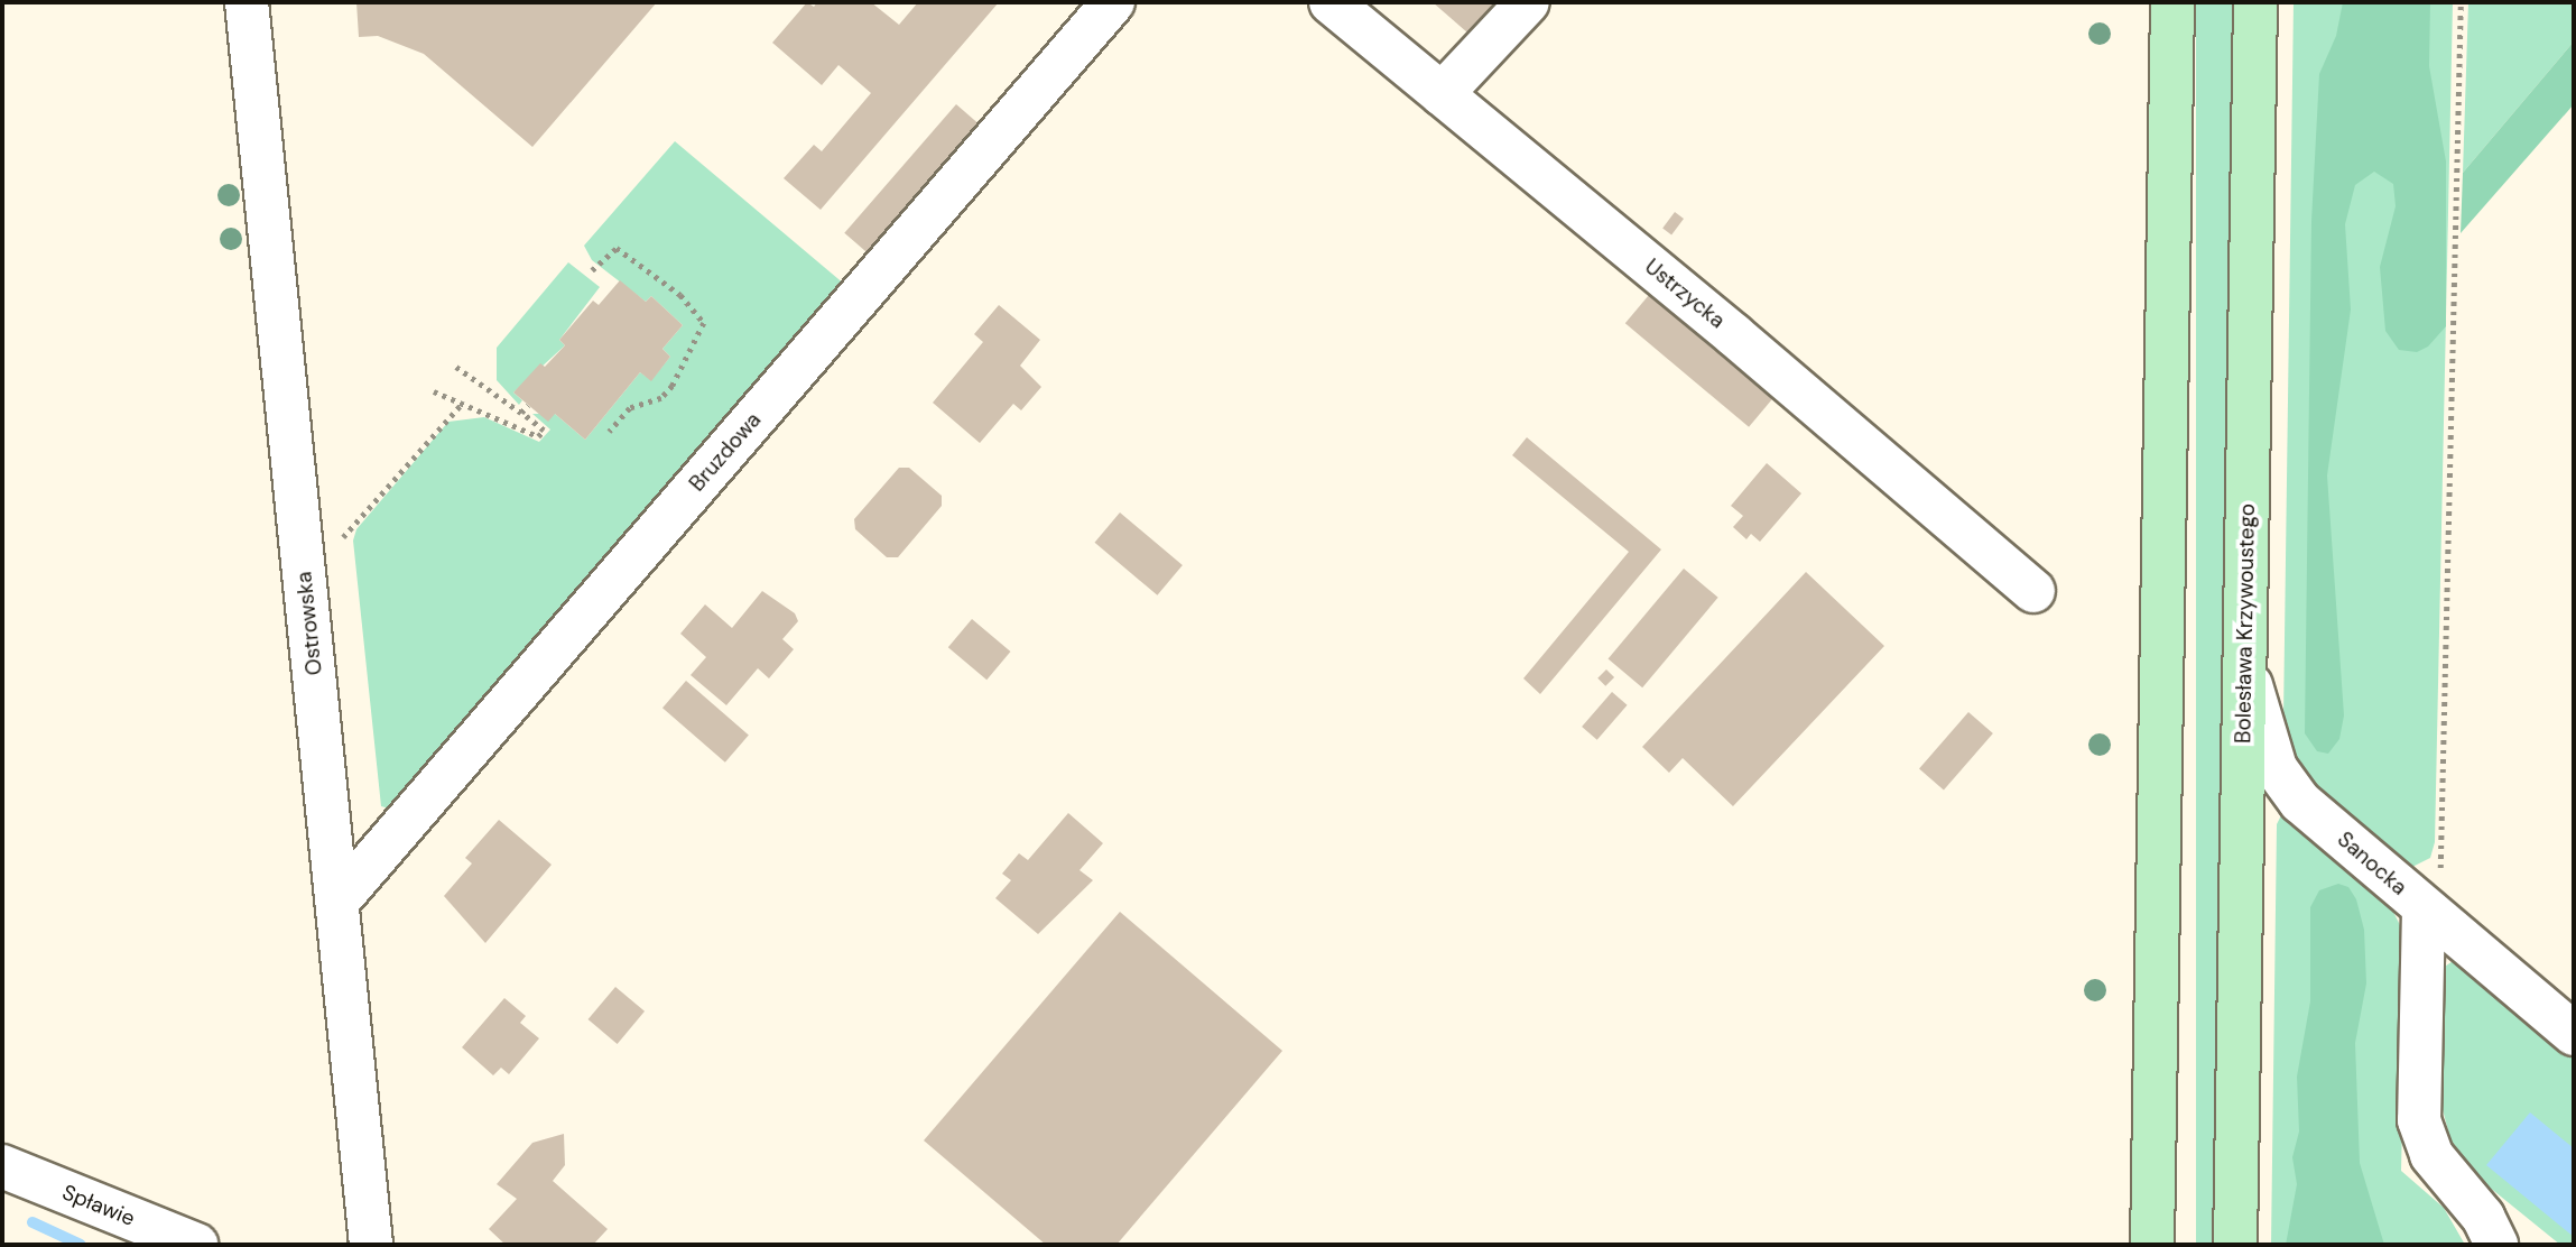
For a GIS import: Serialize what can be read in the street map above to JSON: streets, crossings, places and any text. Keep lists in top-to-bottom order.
{
  "streets": {
    "main road": ["Bolesława Krzywoustego"],
    "street": [
      "Ustrzycka",
      "Bruzdowa",
      "Ostrowska",
      "Sanocka",
      "Spławie"
    ]
  },
  "crossings": [
    ["Bruzdowa", "Ostrowska"],
    ["Bolesława Krzywoustego", "Sanocka"]
  ]
}
